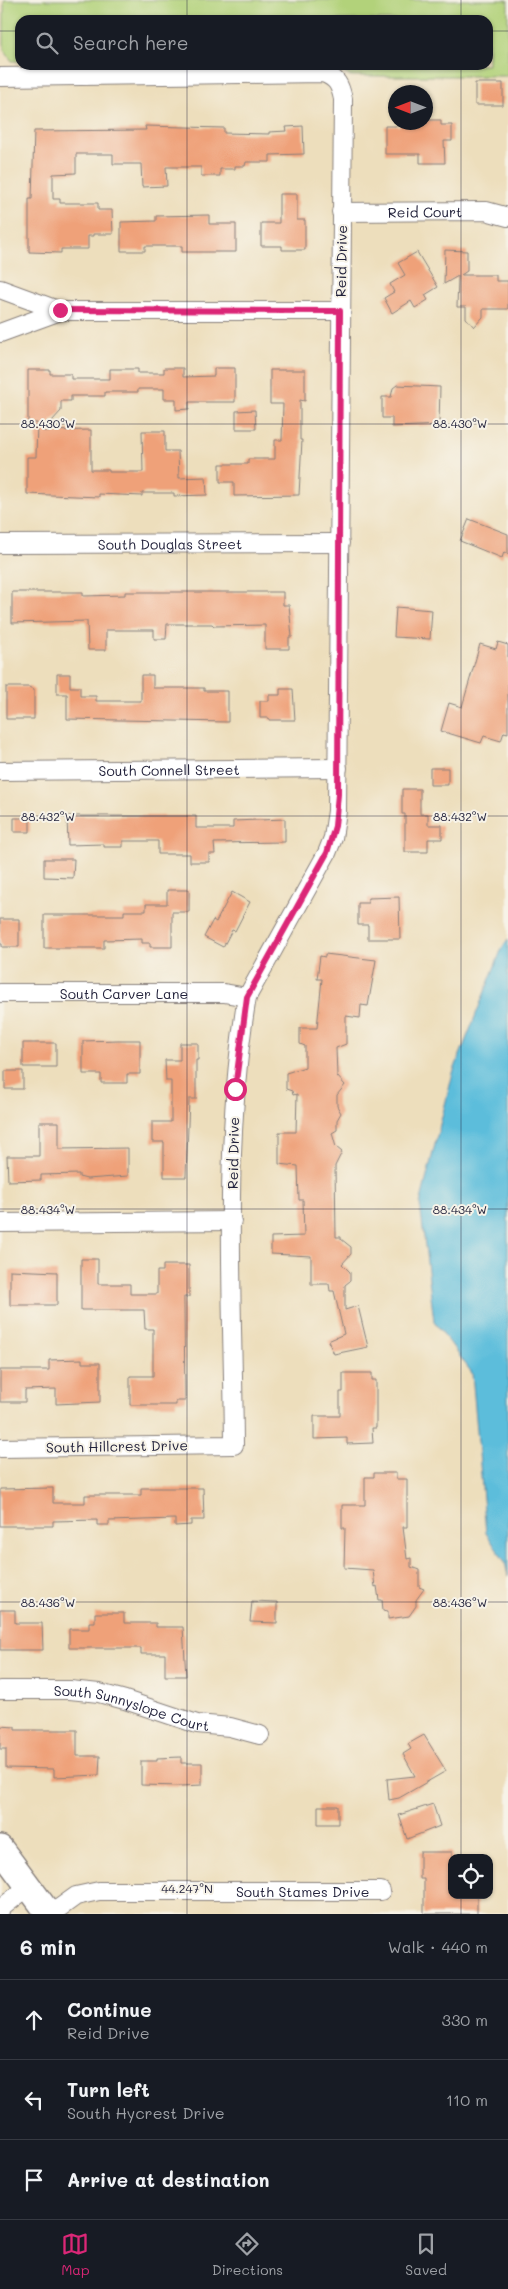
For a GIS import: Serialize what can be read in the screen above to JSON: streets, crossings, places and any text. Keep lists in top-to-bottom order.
{
  "streets": {
    "street": [
      "Reid Court",
      "Reid Drive",
      "South Douglas Street",
      "South Connell Street",
      "South Carver Lane",
      "South Hillcrest Drive",
      "South Sunnyslope Court",
      "South Stames Drive"
    ]
  },
  "crossings": [
    ["Reid Court", "Reid Drive"],
    ["Reid Drive", "South Douglas Street"],
    ["Reid Drive", "South Connell Street"],
    ["Reid Drive", "South Carver Lane"],
    ["Reid Drive", "South Hillcrest Drive"]
  ],
  "north": "left",
  "page": {
    "search": "Search here",
    "heading": ["6 min", "Walk · 440 m"],
    "list": [
      ["Continue", "Reid Drive", "330 m"],
      ["Turn left", "South Hycrest Drive", "110 m"],
      "Arrive at destination"
    ],
    "nav": ["Map", "Directions", "Saved"]
  },
  "coordinates": [
    "88.430°W",
    "88.432°W",
    "88.434°W",
    "88.436°W",
    "44.247°N"
  ]
}
